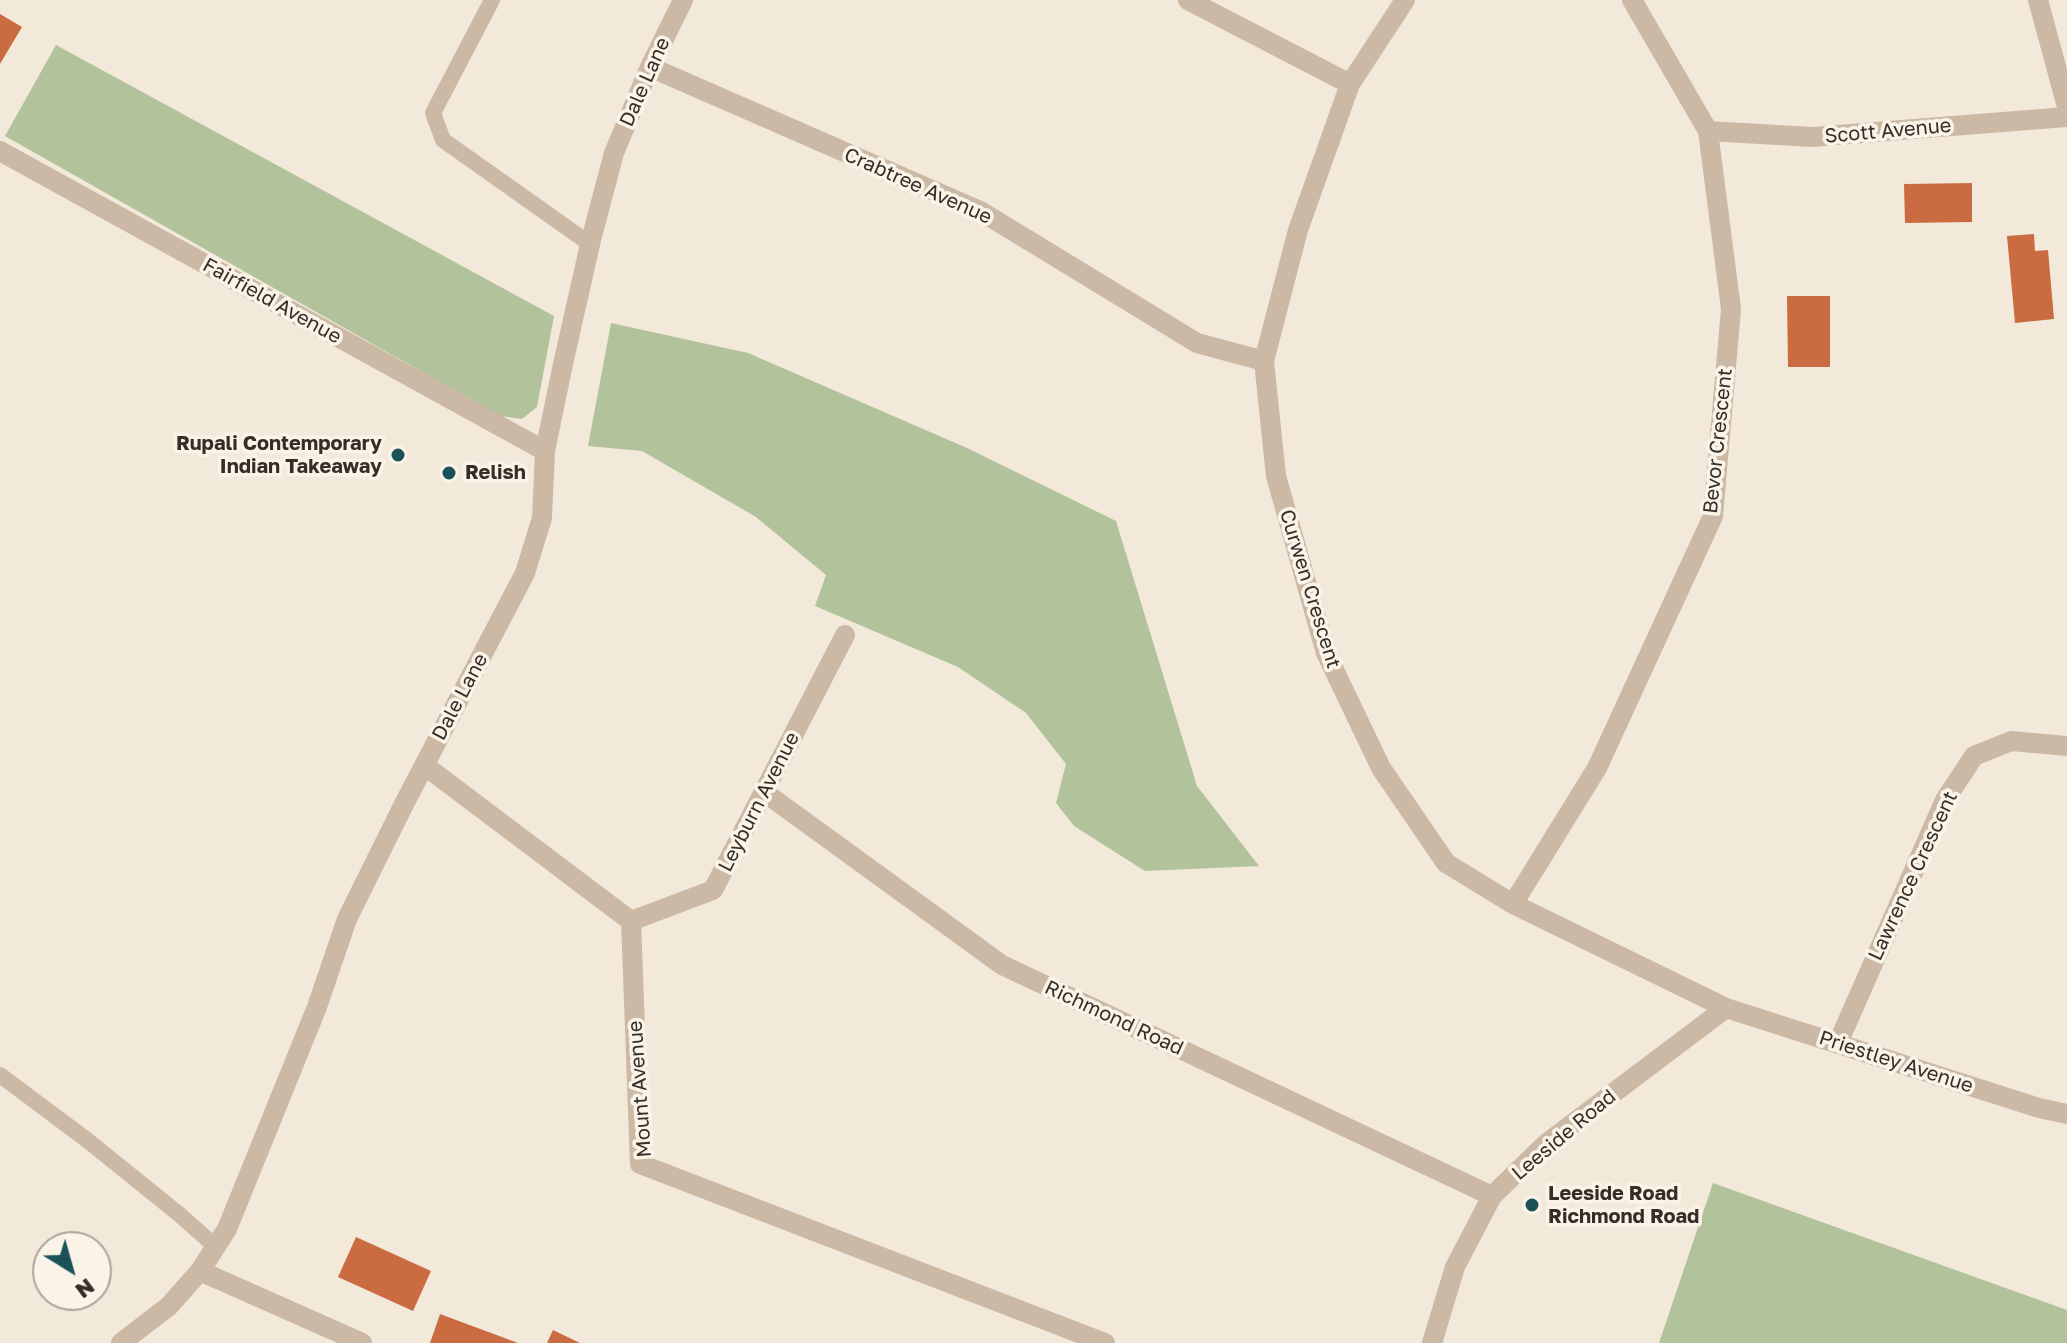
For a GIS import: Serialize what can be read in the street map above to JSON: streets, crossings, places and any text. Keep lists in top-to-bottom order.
{
  "streets": {
    "street": [
      "Dale Lane",
      "Scott Avenue",
      "Crabtree Avenue",
      "Fairfield Avenue",
      "Bevor Crescent",
      "Curwen Crescent",
      "Leyburn Avenue",
      "Lawrence Crescent",
      "Richmond Road",
      "Priestley Avenue",
      "Mount Avenue",
      "Leeside Road"
    ]
  },
  "crossings": [
    ["Dale Lane", "Crabtree Avenue"],
    ["Dale Lane", "Fairfield Avenue"],
    ["Scott Avenue", "Bevor Crescent"],
    ["Crabtree Avenue", "Curwen Crescent"],
    ["Bevor Crescent", "Curwen Crescent"],
    ["Curwen Crescent", "Priestley Avenue"],
    ["Curwen Crescent", "Leeside Road"],
    ["Leyburn Avenue", "Richmond Road"],
    ["Leyburn Avenue", "Mount Avenue"],
    ["Lawrence Crescent", "Priestley Avenue"],
    ["Richmond Road", "Leeside Road"],
    ["Priestley Avenue", "Leeside Road"]
  ],
  "places": ["Rupali Contemporary Indian Takeaway", "Relish", "Leeside Road Richmond Road"],
  "north": "bottom right"
}
